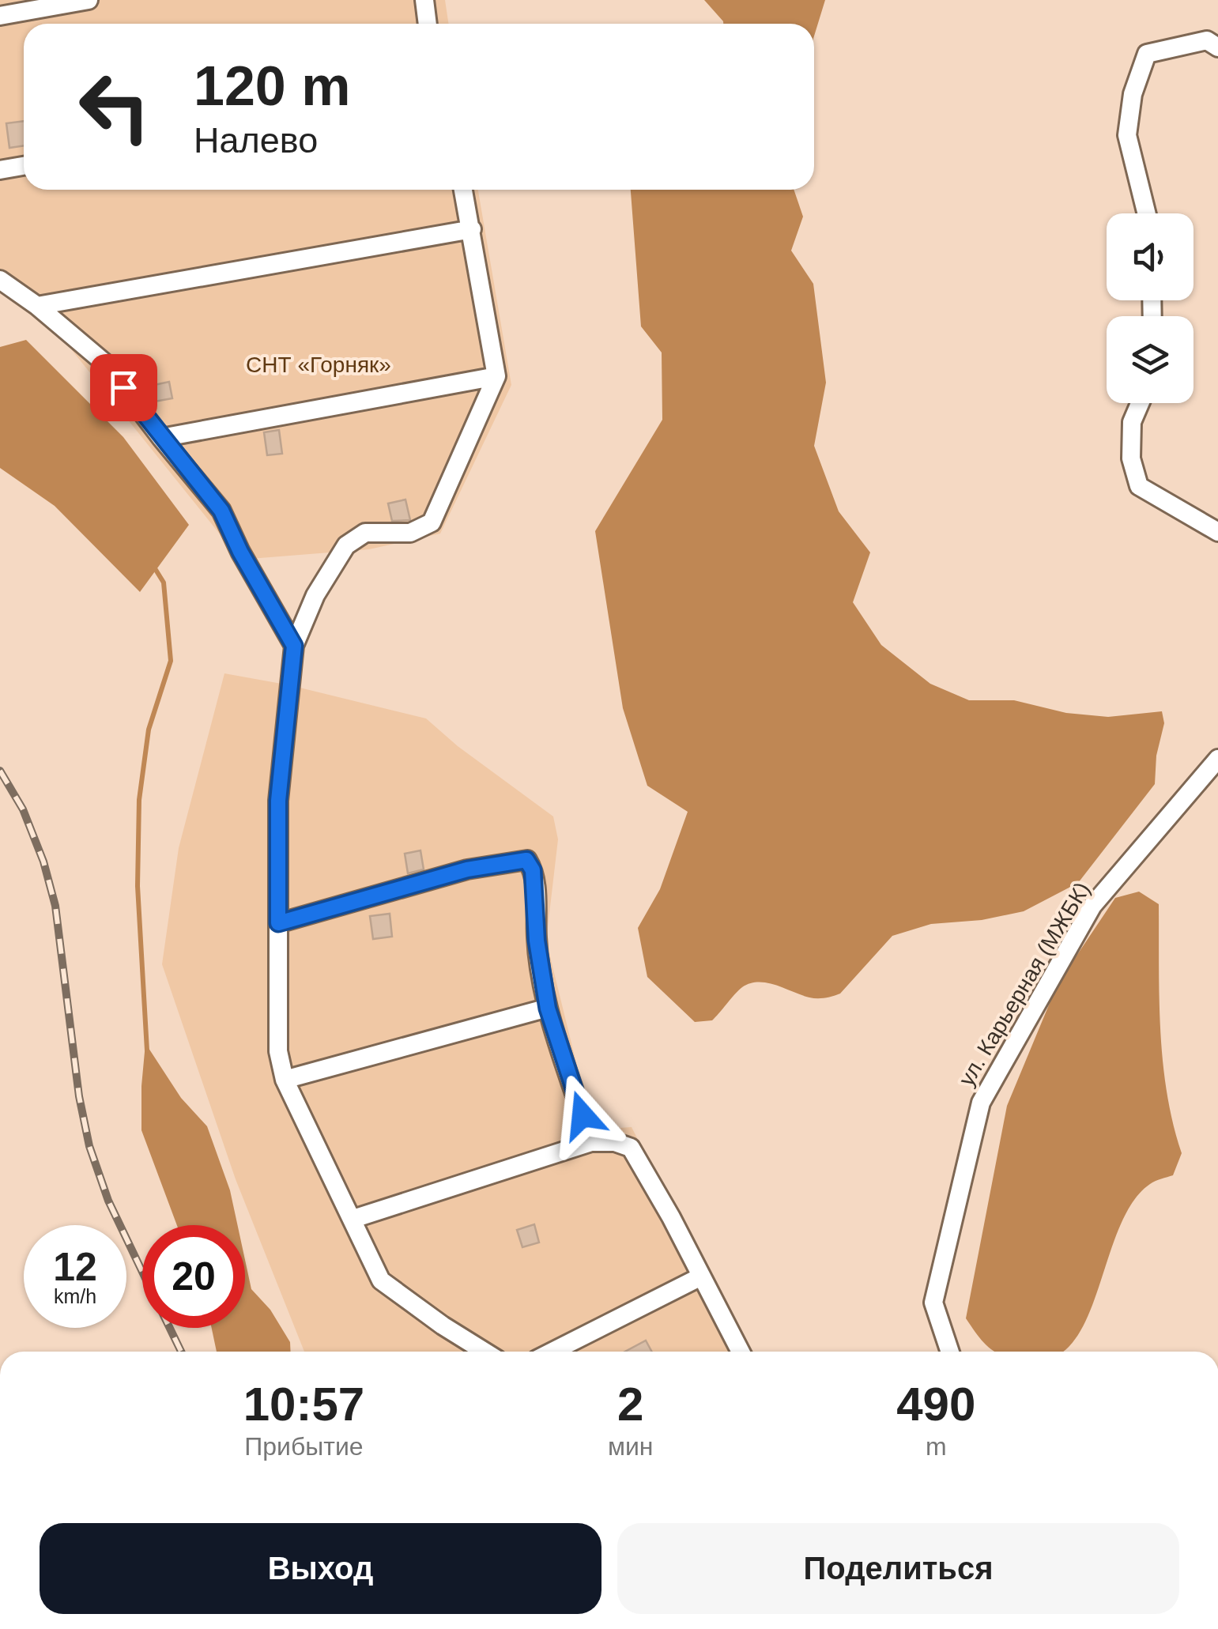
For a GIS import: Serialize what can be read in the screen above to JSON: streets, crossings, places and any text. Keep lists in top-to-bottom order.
{
  "streets": {
    "street": ["ул. Карьерная (МЖБК)"]
  },
  "parks": ["СНТ «Горняк»"],
  "page": {
    "turn": ["120 m", "Налево"],
    "speed": "12 km/h",
    "limit": "20",
    "eta": [
      "10:57",
      "Прибытие",
      "2",
      "мин",
      "490",
      "m"
    ],
    "buttons": ["Выход", "Поделиться"]
  }
}
